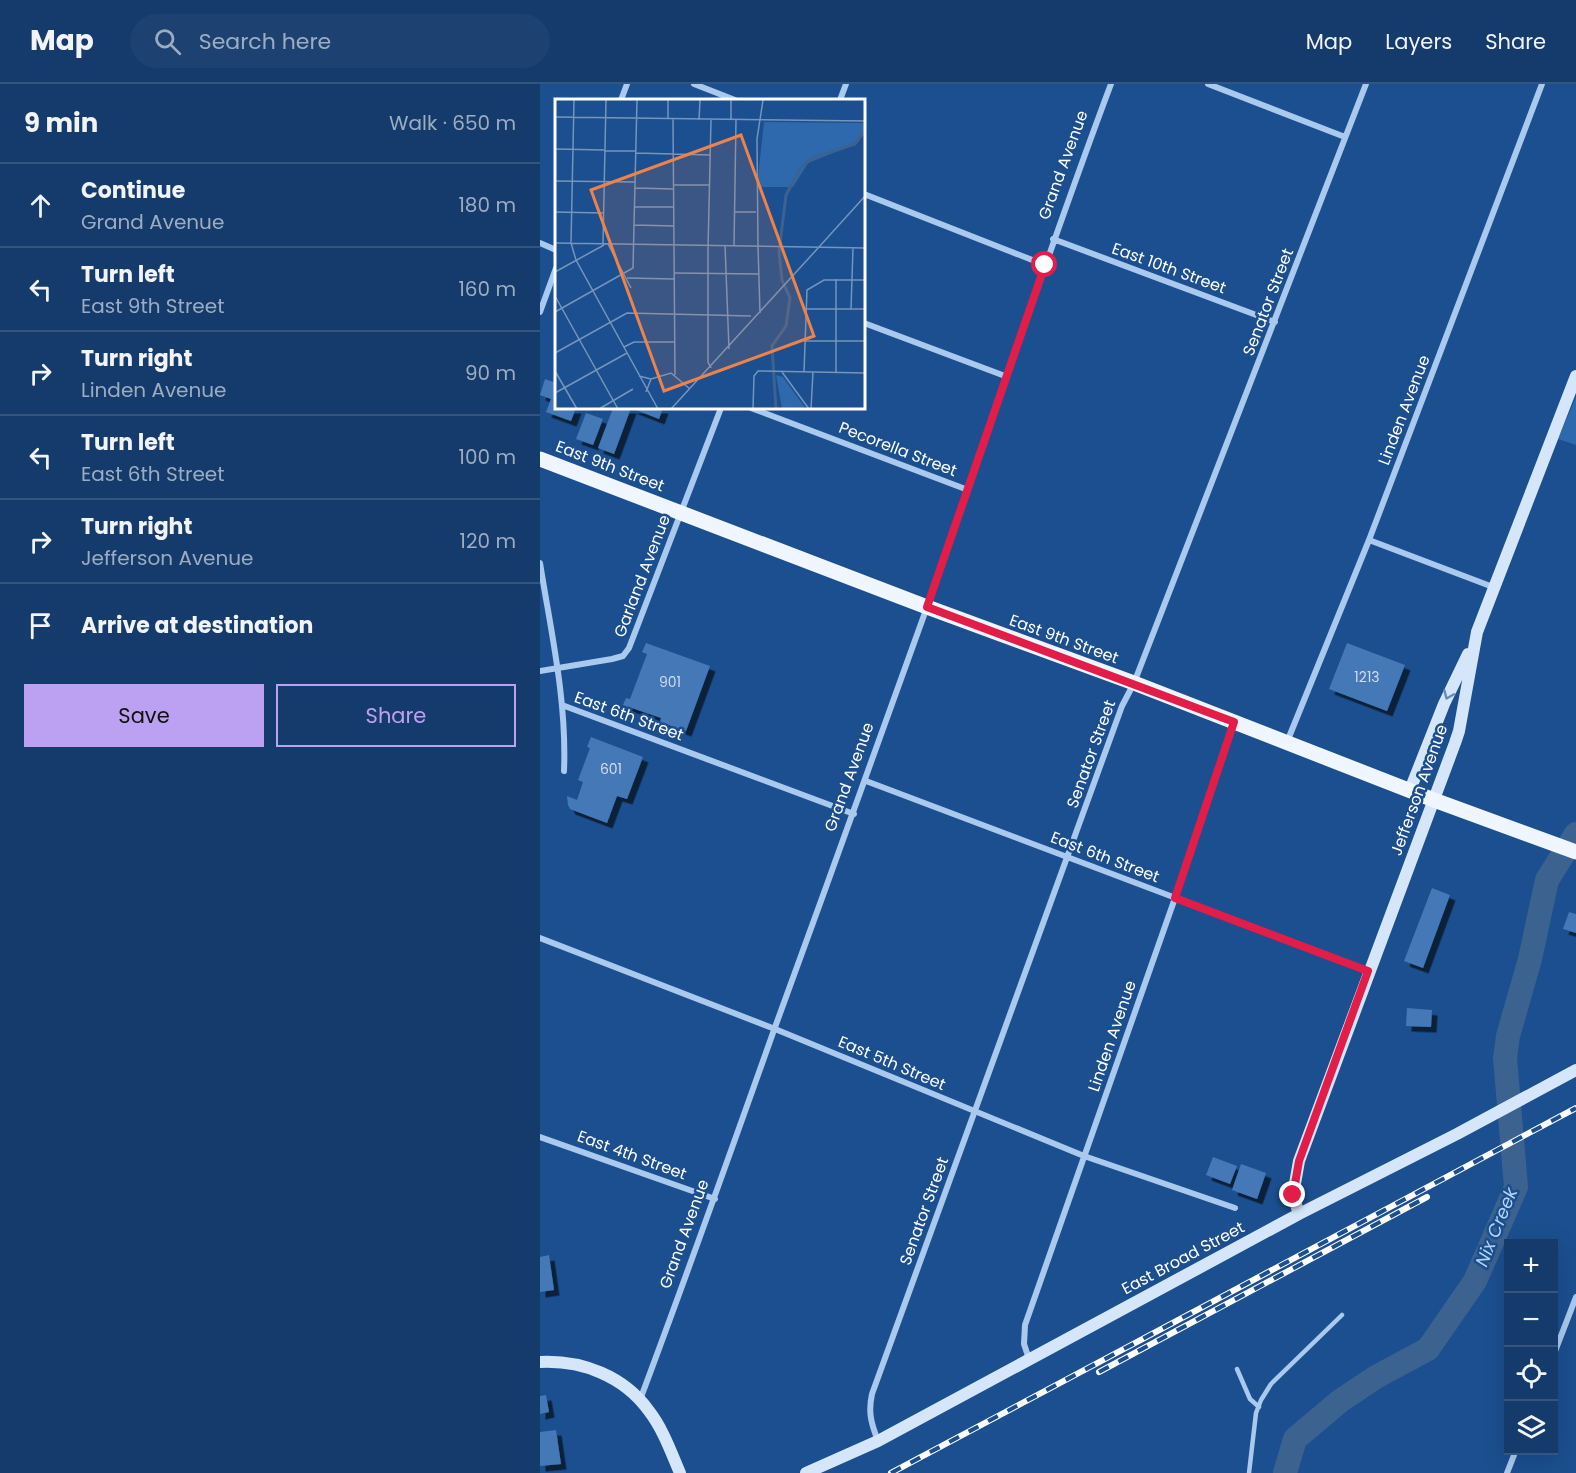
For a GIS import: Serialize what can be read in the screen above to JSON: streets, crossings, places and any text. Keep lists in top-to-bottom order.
{
  "streets": {
    "main road": ["East 9th Street"],
    "street": [
      "Grand Avenue",
      "East 10th Street",
      "Senator Street",
      "Linden Avenue",
      "Pecorella Street",
      "Garland Avenue",
      "East 6th Street",
      "Jefferson Avenue",
      "East 5th Street",
      "East 4th Street",
      "East Broad Street"
    ]
  },
  "crossings": [
    ["Grand Avenue", "East 10th Street"],
    ["Grand Avenue", "Pecorella Street"],
    ["Grand Avenue", "East 9th Street"],
    ["Grand Avenue", "East 6th Street"],
    ["Grand Avenue", "East 5th Street"],
    ["Grand Avenue", "East 4th Street"],
    ["East 10th Street", "Senator Street"],
    ["Senator Street", "East 9th Street"],
    ["Senator Street", "East 6th Street"],
    ["Senator Street", "East 5th Street"],
    ["Senator Street", "East Broad Street"],
    ["Linden Avenue", "East 9th Street"],
    ["Linden Avenue", "East 6th Street"],
    ["Linden Avenue", "East 5th Street"],
    ["Linden Avenue", "East Broad Street"],
    ["East 9th Street", "Garland Avenue"],
    ["East 9th Street", "Jefferson Avenue"],
    ["East 6th Street", "Jefferson Avenue"],
    ["Jefferson Avenue", "East Broad Street"]
  ],
  "water": ["Nix Creek"],
  "house_numbers": ["1213", "901", "601"],
  "page": {
    "header": "Map",
    "search": "Search here",
    "nav": ["Map", "Layers", "Share"],
    "heading": ["9 min", "Walk · 650 m"],
    "list": [
      ["Continue", "Grand Avenue", "180 m"],
      ["Turn left", "East 9th Street", "160 m"],
      ["Turn right", "Linden Avenue", "90 m"],
      ["Turn left", "East 6th Street", "100 m"],
      ["Turn right", "Jefferson Avenue", "120 m"],
      "Arrive at destination"
    ],
    "buttons": ["Save", "Share"],
    "map_buttons": ["+", "−"]
  }
}
